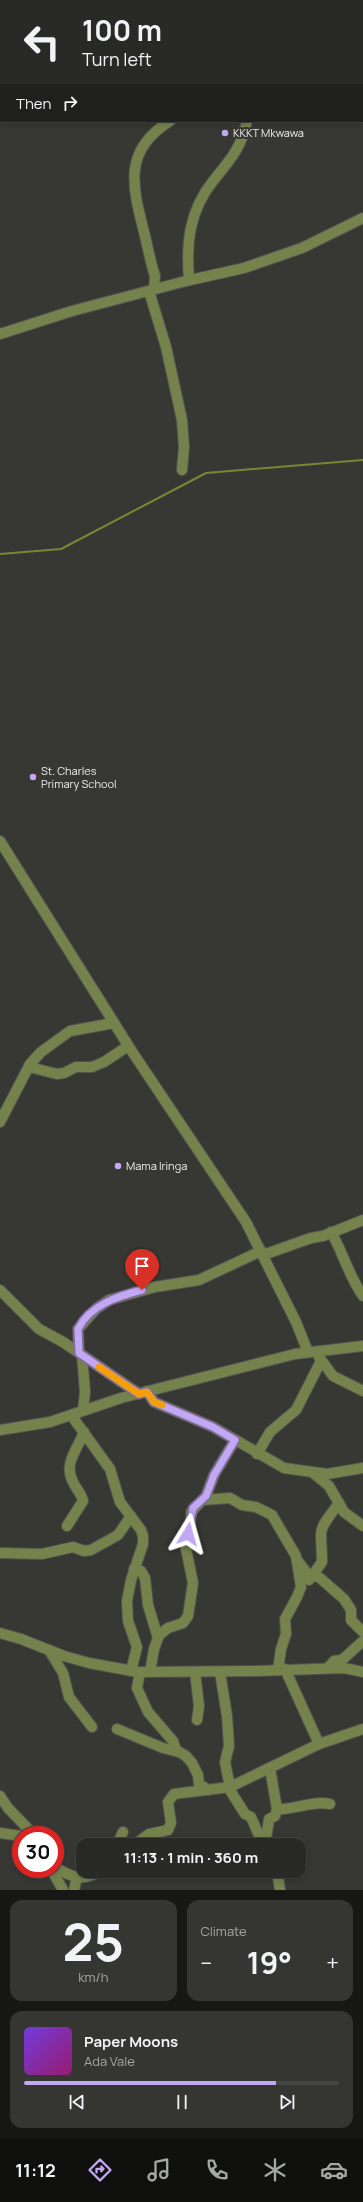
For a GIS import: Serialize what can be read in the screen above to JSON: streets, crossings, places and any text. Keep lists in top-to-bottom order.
{
  "places": ["KKKT Mkwawa", "St. Charles Primary School", "Mama Iringa"],
  "page": {
    "turn": ["100 m", "Turn left"],
    "then": "Then",
    "limit": "30",
    "trip": "11:13 · 1 min · 360 m",
    "tile": [
      ["25", "km/h"],
      "Climate"
    ],
    "heat": ["−", "19°", "+"],
    "song": ["Paper Moons", "Ada Vale"],
    "tabs": "11:12"
  }
}
